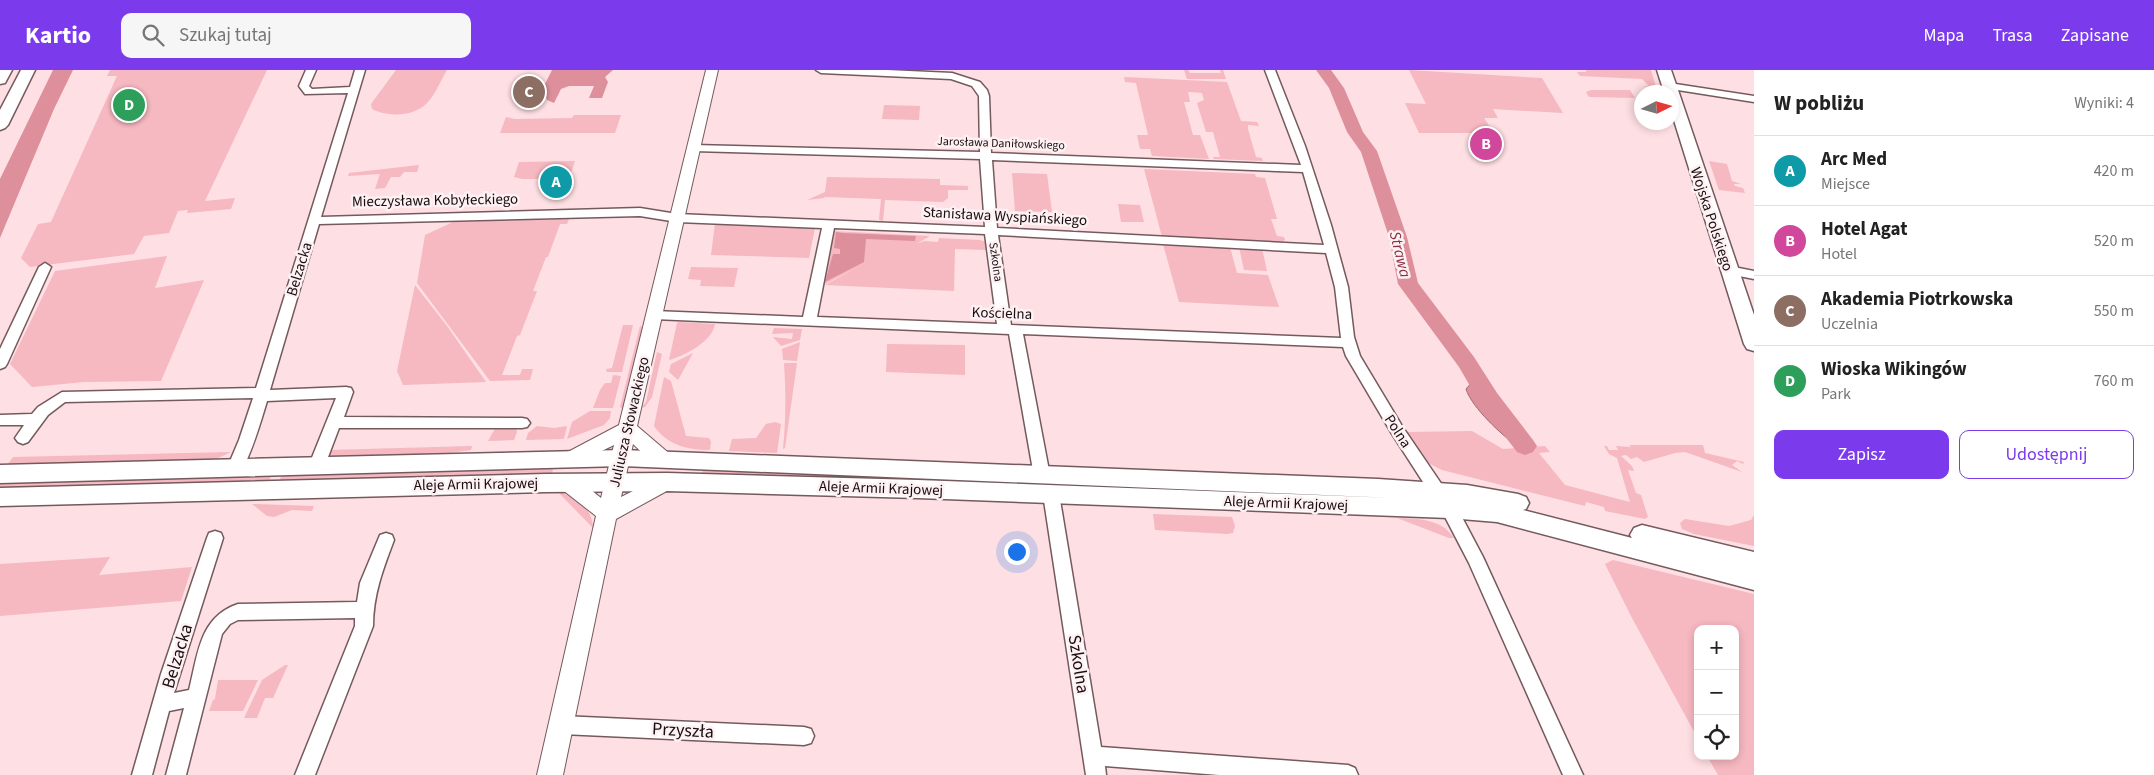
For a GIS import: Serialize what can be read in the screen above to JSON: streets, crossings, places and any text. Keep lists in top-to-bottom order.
{
  "streets": {
    "main road": ["Wojska Polskiego", "Aleje Armii Krajowej"],
    "street": [
      "Jarosława Daniłowskiego",
      "Mieczysława Kobyłeckiego",
      "Stanisława Wyspiańskiego",
      "Szkolna",
      "Belzacka",
      "Kościelna",
      "Juliusza Słowackiego",
      "Polna",
      "Przyszła"
    ]
  },
  "crossings": [
    ["Jarosława Daniłowskiego", "Szkolna"],
    ["Jarosława Daniłowskiego", "Juliusza Słowackiego"],
    ["Jarosława Daniłowskiego", "Polna"],
    ["Mieczysława Kobyłeckiego", "Stanisława Wyspiańskiego"],
    ["Mieczysława Kobyłeckiego", "Belzacka"],
    ["Mieczysława Kobyłeckiego", "Juliusza Słowackiego"],
    ["Stanisława Wyspiańskiego", "Szkolna"],
    ["Stanisława Wyspiańskiego", "Juliusza Słowackiego"],
    ["Stanisława Wyspiańskiego", "Polna"],
    ["Szkolna", "Kościelna"],
    ["Szkolna", "Aleje Armii Krajowej"],
    ["Belzacka", "Aleje Armii Krajowej"],
    ["Kościelna", "Juliusza Słowackiego"],
    ["Kościelna", "Polna"],
    ["Juliusza Słowackiego", "Aleje Armii Krajowej"],
    ["Juliusza Słowackiego", "Przyszła"],
    ["Polna", "Aleje Armii Krajowej"]
  ],
  "water": ["Strawa"],
  "north": "right",
  "page": {
    "header": "Kartio",
    "search": "Szukaj tutaj",
    "nav": ["Mapa", "Trasa", "Zapisane"],
    "heading": ["W pobliżu", "Wyniki: 4"],
    "pins": [
      "C",
      "D",
      "B",
      "A"
    ],
    "list": [
      {
        "mark": "A",
        "name": "Arc Med",
        "note": "Miejsce",
        "value": "420 m"
      },
      {
        "mark": "B",
        "name": "Hotel Agat",
        "note": "Hotel",
        "value": "520 m"
      },
      {
        "mark": "C",
        "name": "Akademia Piotrkowska",
        "note": "Uczelnia",
        "value": "550 m"
      },
      {
        "mark": "D",
        "name": "Wioska Wikingów",
        "note": "Park",
        "value": "760 m"
      }
    ],
    "buttons": ["Zapisz", "Udostępnij"],
    "map_buttons": ["+", "−"]
  }
}
